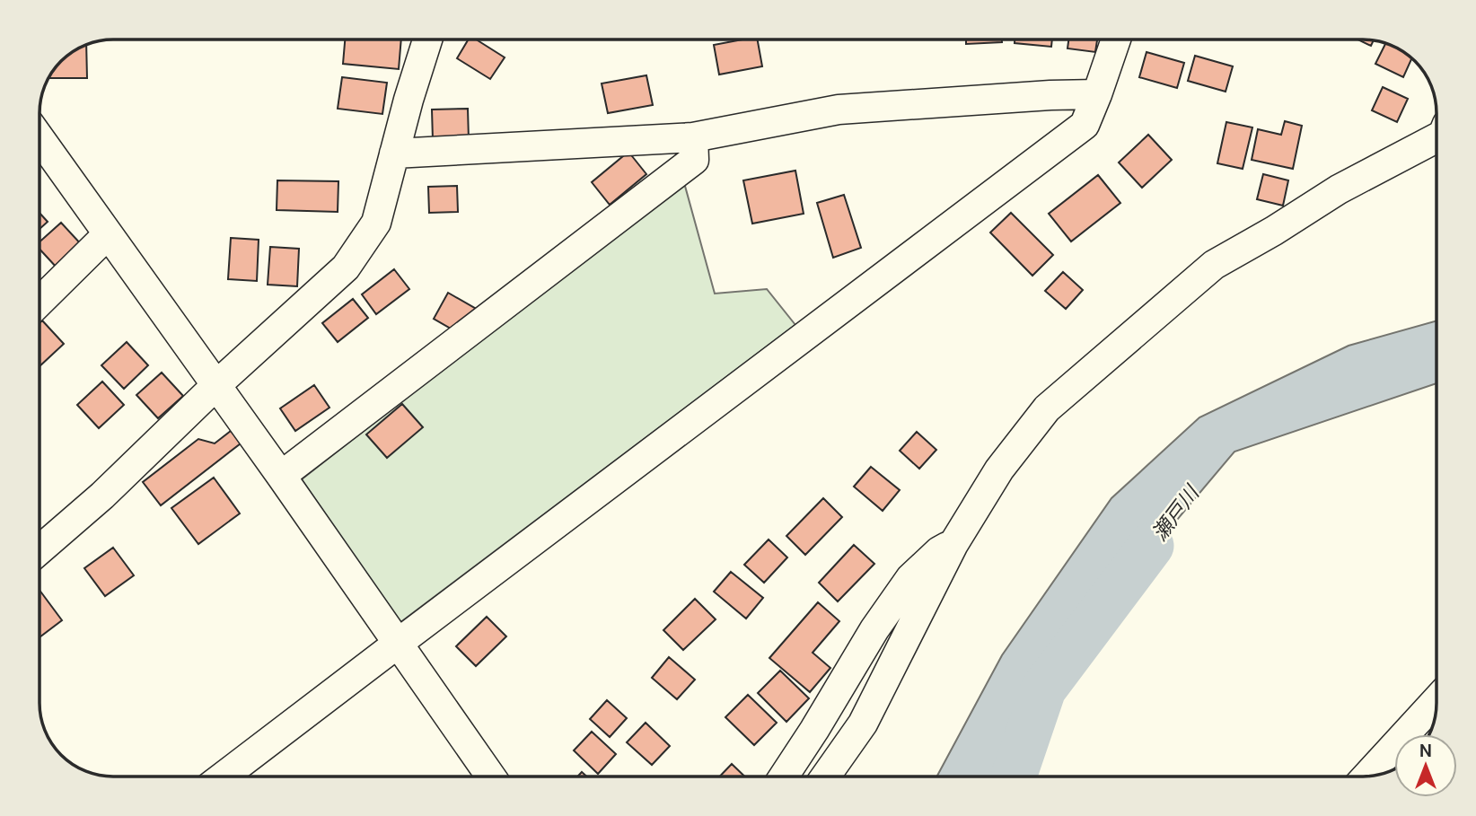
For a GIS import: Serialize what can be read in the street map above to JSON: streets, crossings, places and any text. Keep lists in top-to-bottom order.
{
  "water": ["瀬戸川"],
  "north": "top"
}
